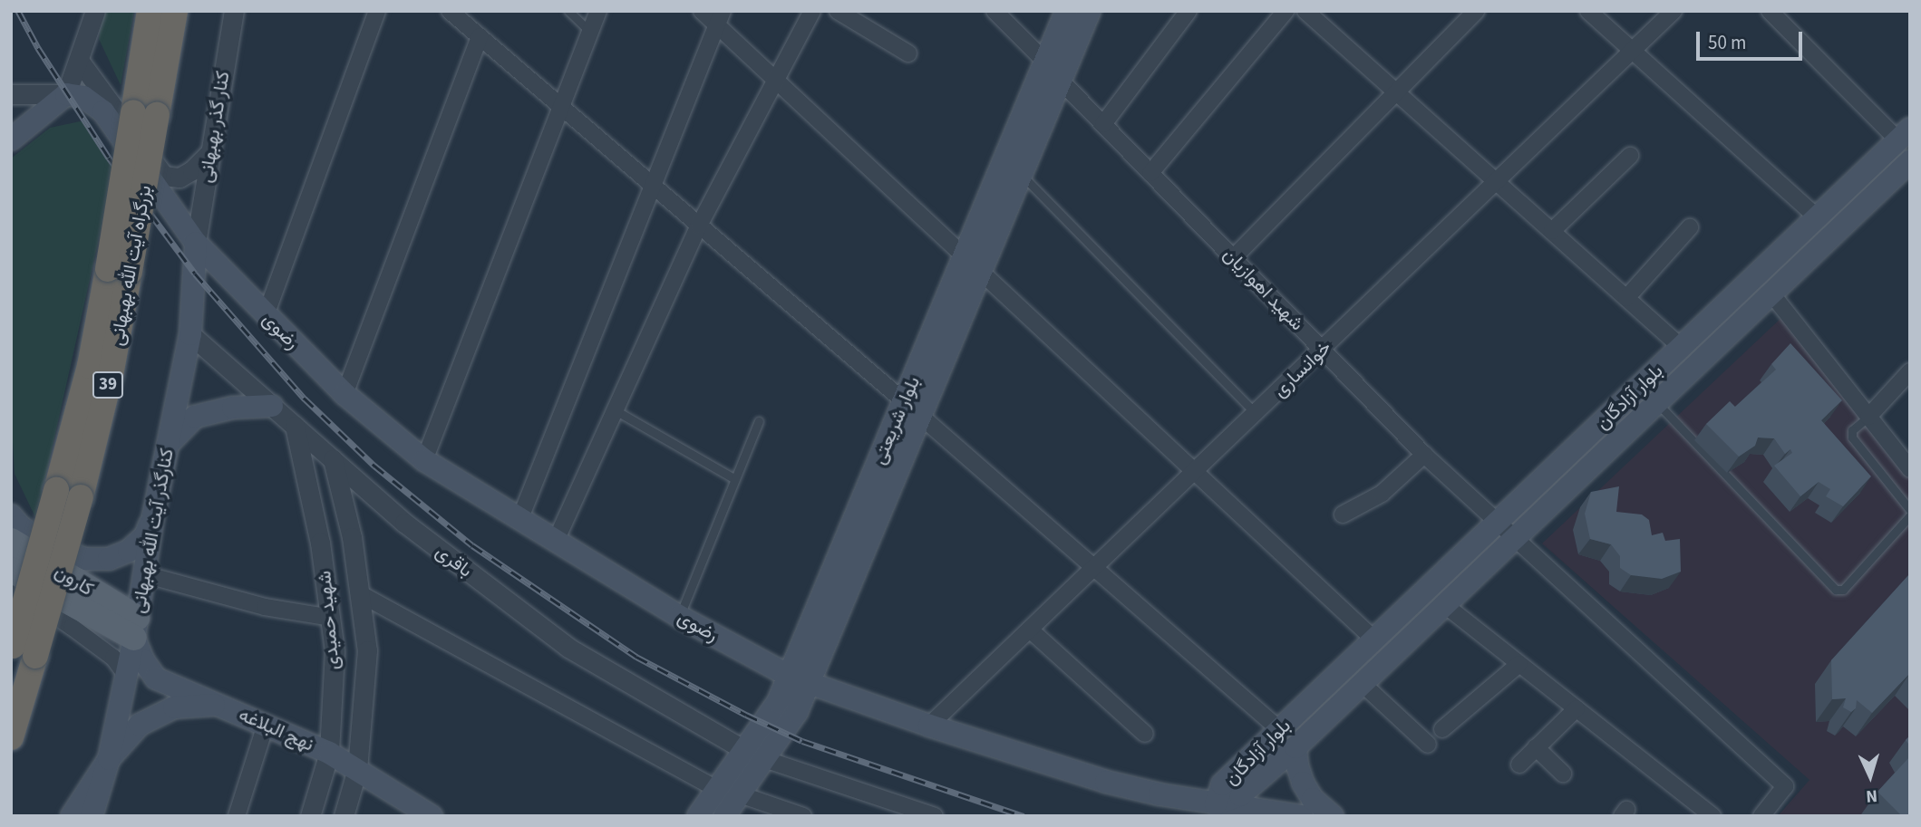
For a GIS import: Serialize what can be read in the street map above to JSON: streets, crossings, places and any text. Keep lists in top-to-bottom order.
{
  "streets": {
    "highway": ["بزرگراه آیت الله بهبهانی", "39"],
    "main road": [
      "رضوی",
      "بلوار آزادگان",
      "بلوار شریعتی",
      "کنارگذر آیت الله بهبهانی",
      "کارون",
      "نهج البلاغه"
    ],
    "street": [
      "کنار گذر بهبهانی",
      "شهید اهوازیان",
      "خوانساری",
      "باقری",
      "شهید حمیدی"
    ]
  },
  "crossings": [
    ["کنار گذر بهبهانی", "رضوی"],
    ["کنار گذر بهبهانی", "کنارگذر آیت الله بهبهانی"],
    ["شهید اهوازیان", "خوانساری"],
    ["شهید اهوازیان", "بلوار آزادگان"],
    ["شهید اهوازیان", "بلوار شریعتی"],
    ["رضوی", "خوانساری"],
    ["رضوی", "بلوار آزادگان"],
    ["رضوی", "بلوار شریعتی"],
    ["رضوی", "کنارگذر آیت الله بهبهانی"],
    ["بلوار شریعتی", "باقری"],
    ["کنارگذر آیت الله بهبهانی", "باقری"],
    ["کنارگذر آیت الله بهبهانی", "کارون"],
    ["کنارگذر آیت الله بهبهانی", "نهج البلاغه"],
    ["باقری", "شهید حمیدی"],
    ["کارون", "نهج البلاغه"],
    ["شهید حمیدی", "نهج البلاغه"]
  ],
  "scale_bar": "50 m",
  "north": "bottom"
}
